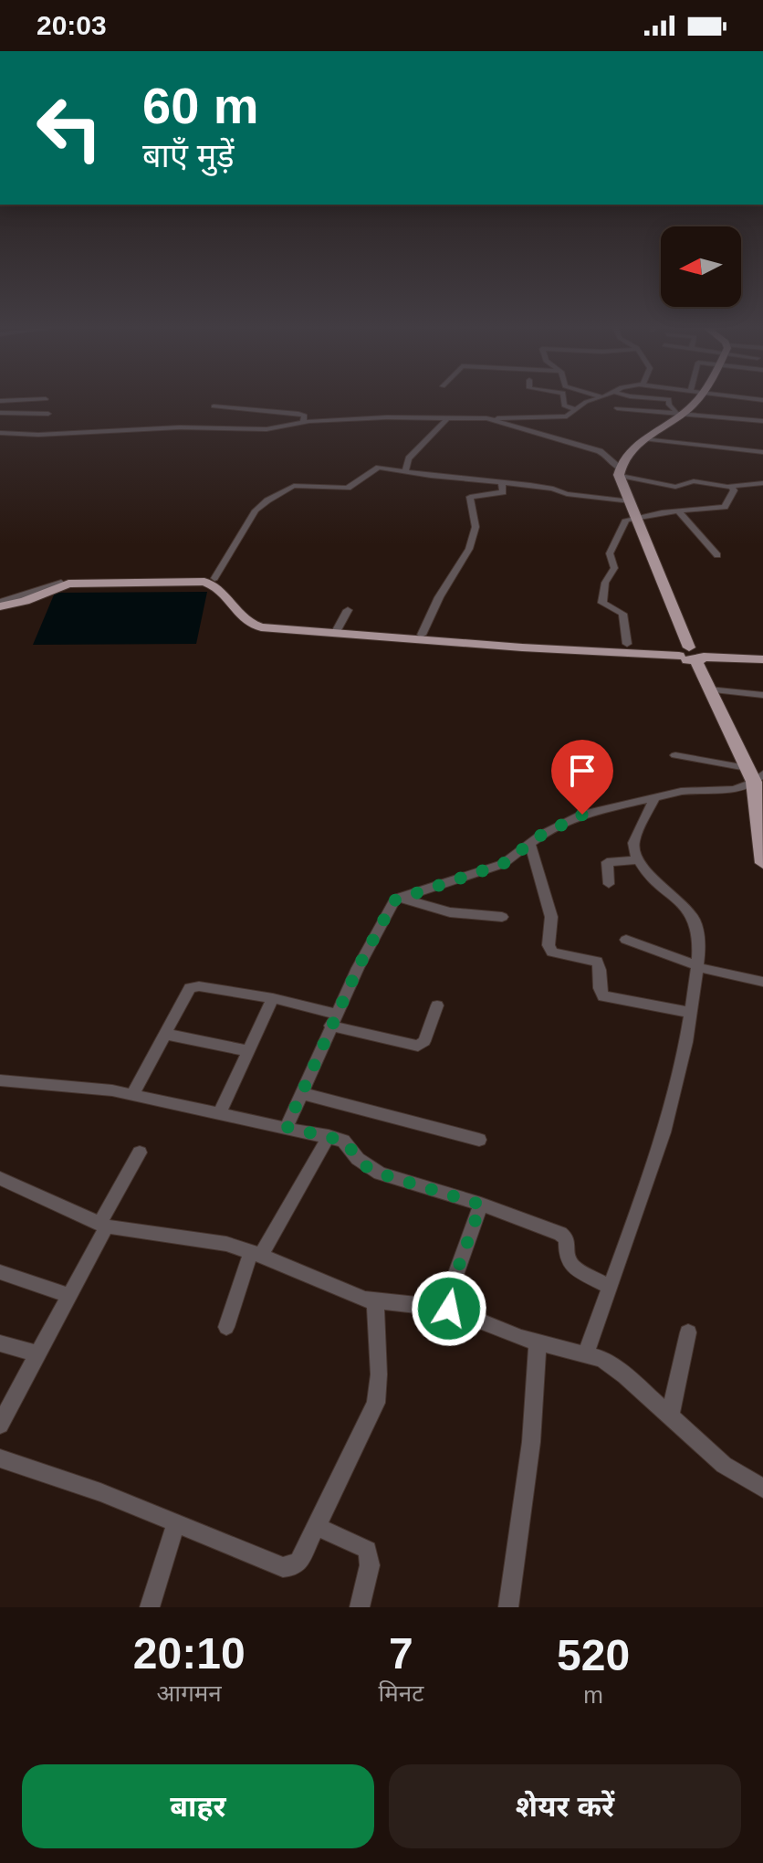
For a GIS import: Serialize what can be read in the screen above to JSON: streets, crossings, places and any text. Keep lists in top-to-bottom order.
{
  "north": "left",
  "page": {
    "status": "20:03",
    "turn": ["60 m", "बाएँ मुड़ें"],
    "eta": [
      "20:10",
      "आगमन",
      "7",
      "मिनट",
      "520",
      "m"
    ],
    "buttons": ["बाहर", "शेयर करें"]
  }
}
